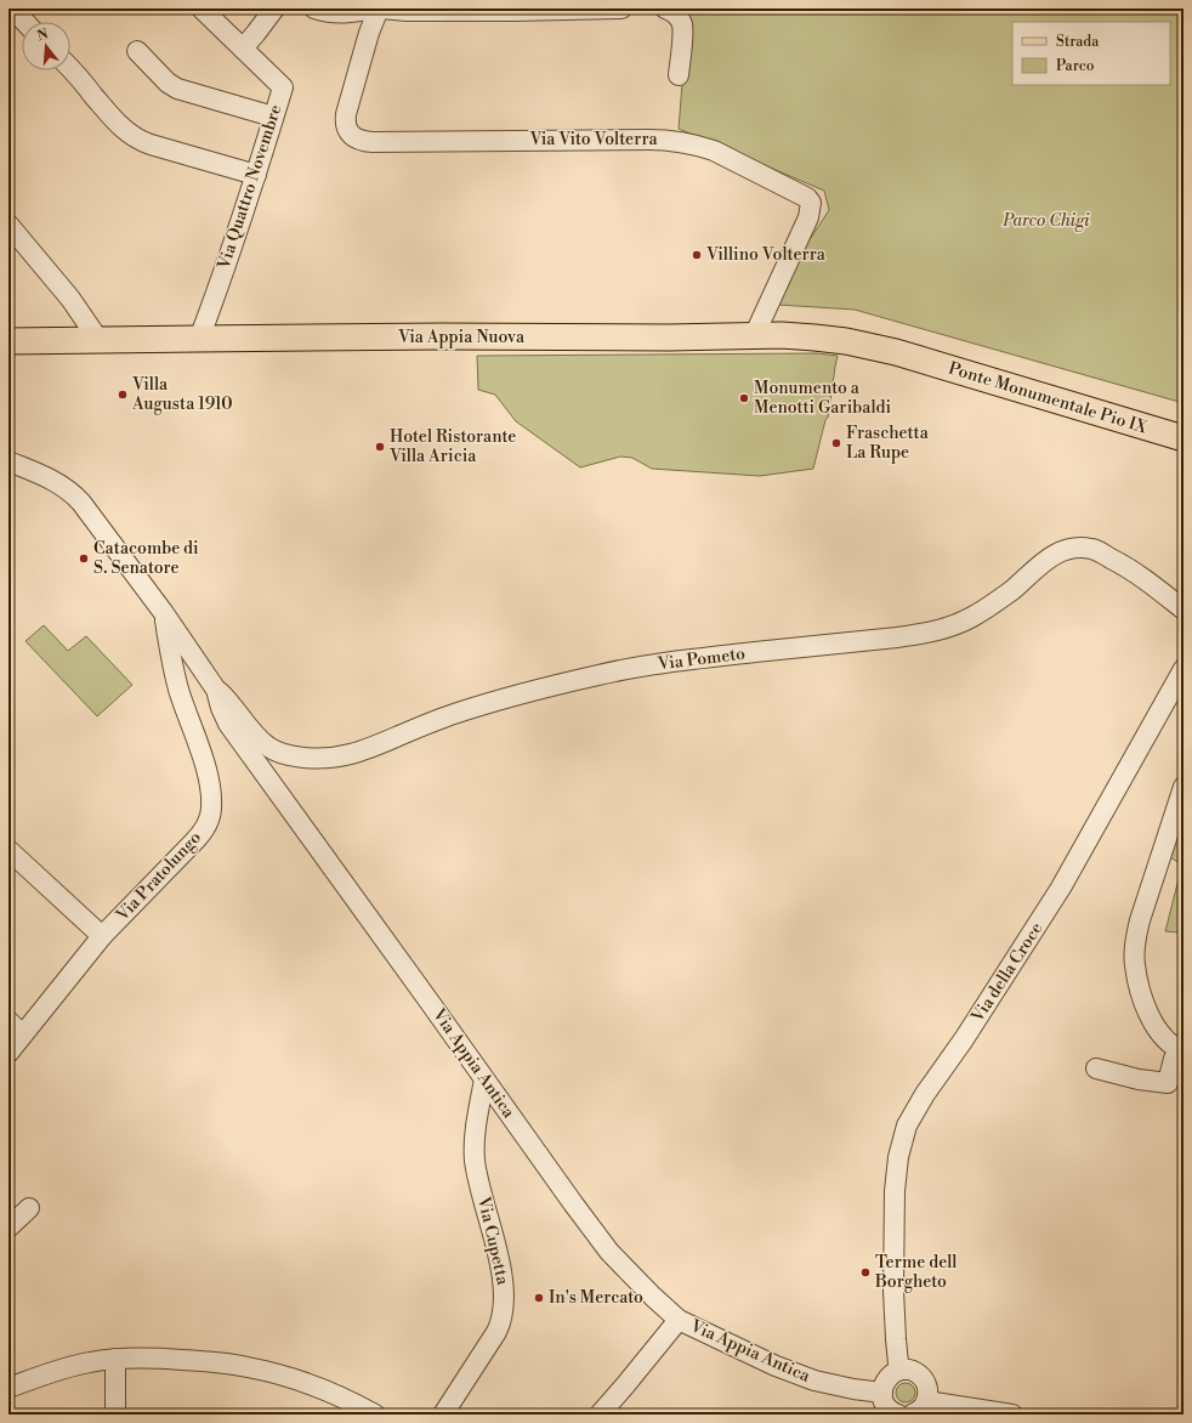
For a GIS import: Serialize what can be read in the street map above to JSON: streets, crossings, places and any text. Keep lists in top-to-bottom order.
{
  "streets": {
    "main road": ["Via Appia Nuova", "Ponte Monumentale Pio IX"],
    "street": [
      "Via Vito Volterra",
      "Via Quattro Novembre",
      "Via Pometo",
      "Via Pratolungo",
      "Via della Croce",
      "Via Appia Antica",
      "Via Cupetta"
    ]
  },
  "crossings": [
    ["Via Vito Volterra", "Via Appia Nuova"],
    ["Via Quattro Novembre", "Via Appia Nuova"],
    ["Via Appia Nuova", "Ponte Monumentale Pio IX"],
    ["Via Pometo", "Via Appia Antica"],
    ["Via Pratolungo", "Via Appia Antica"],
    ["Via della Croce", "Via Appia Antica"],
    ["Via Appia Antica", "Via Cupetta"]
  ],
  "parks": ["Parco Chigi"],
  "places": [
    "Villino Volterra",
    "Villa Augusta 1910",
    "Monumento a Menotti Garibaldi",
    "Fraschetta La Rupe",
    "Hotel Ristorante Villa Aricia",
    "Catacombe di S. Senatore",
    "Terme dell Borgheto",
    "In's Mercato"
  ],
  "legend": ["Strada", "Parco"],
  "north": "top"
}
